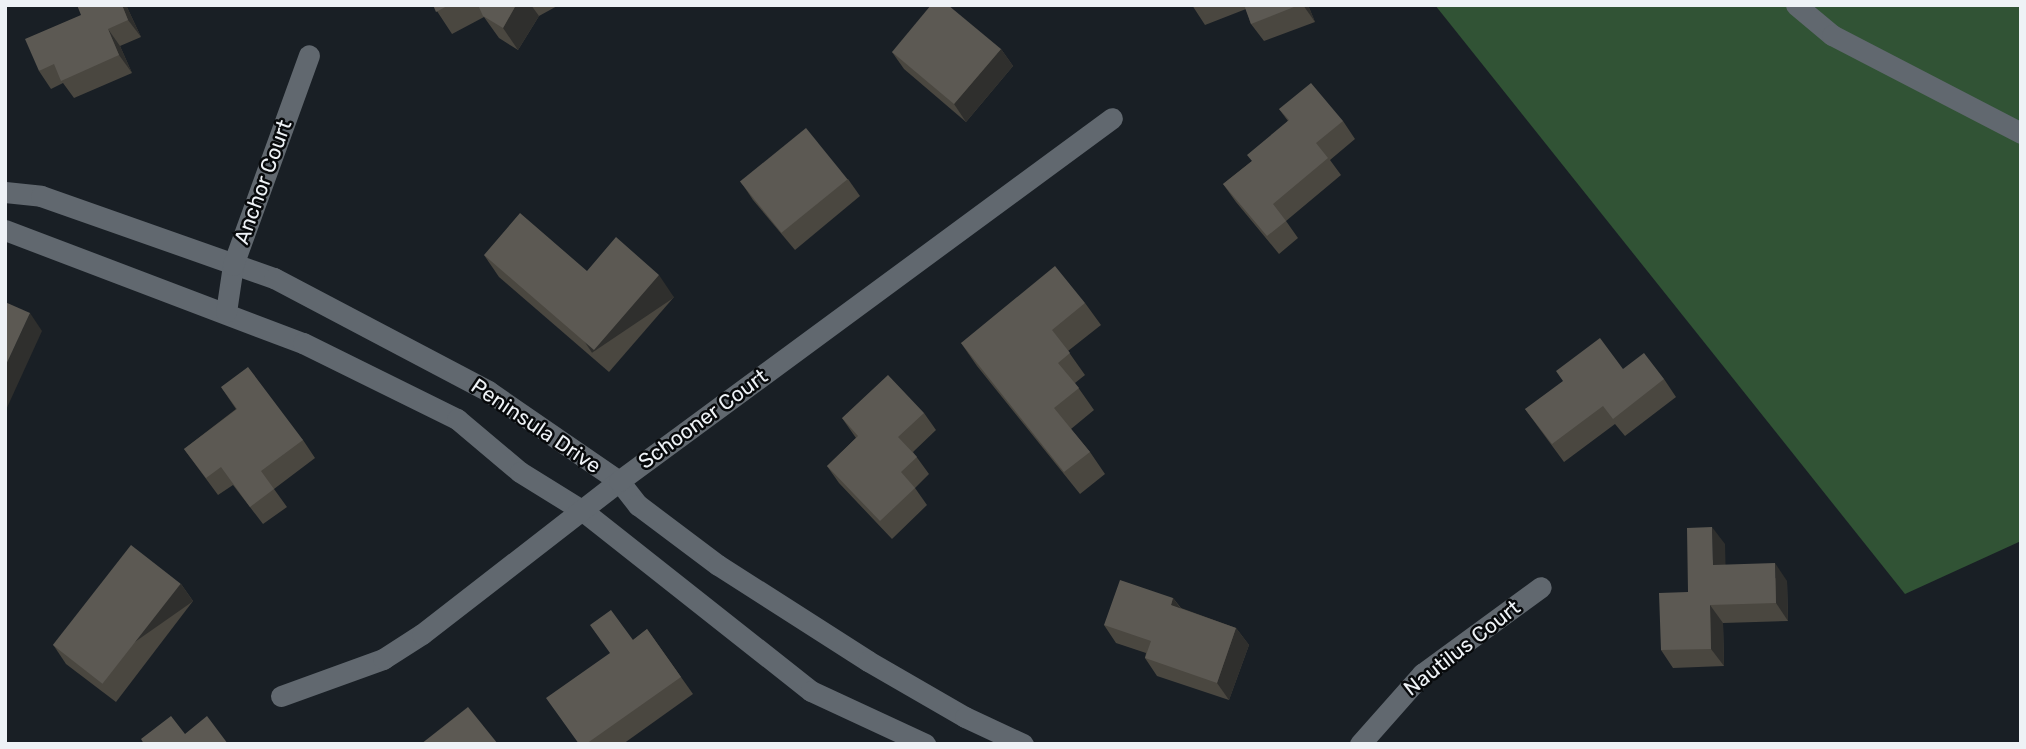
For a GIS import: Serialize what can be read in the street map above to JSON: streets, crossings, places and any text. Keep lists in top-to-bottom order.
{
  "streets": {
    "street": [
      "Anchor Court",
      "Schooner Court",
      "Peninsula Drive",
      "Nautilus Court"
    ]
  },
  "crossings": [
    ["Anchor Court", "Peninsula Drive"],
    ["Schooner Court", "Peninsula Drive"]
  ]
}
